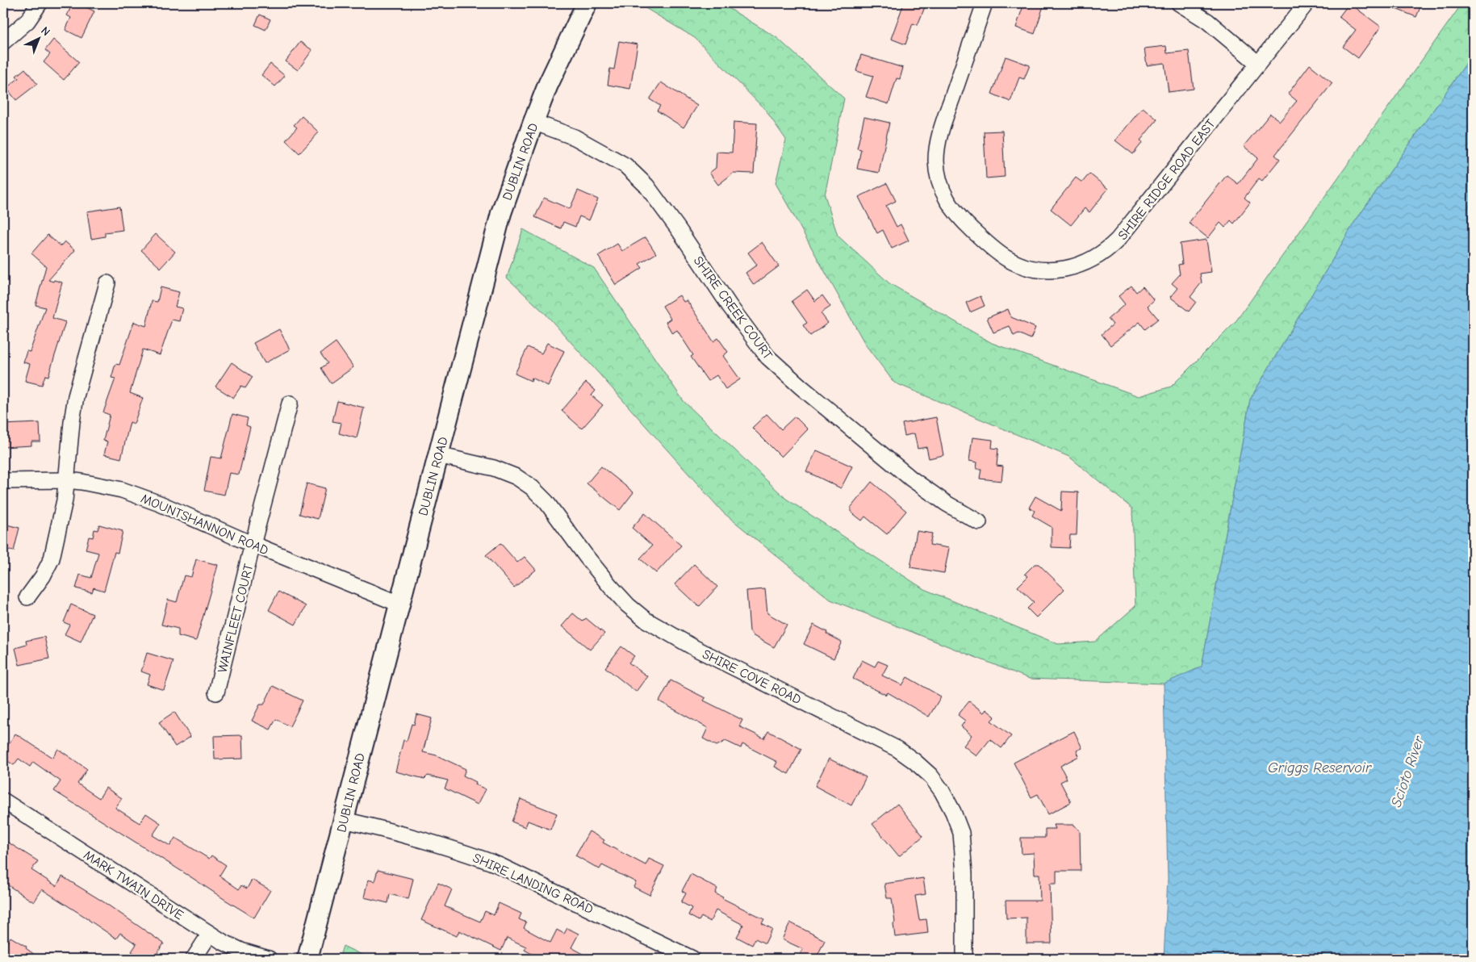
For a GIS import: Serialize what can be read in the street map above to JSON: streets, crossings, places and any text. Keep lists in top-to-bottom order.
{
  "streets": {
    "main road": ["DUBLIN ROAD"],
    "street": [
      "SHIRE RIDGE ROAD EAST",
      "SHIRE CREEK COURT",
      "MOUNTSHANNON ROAD",
      "WAINFLEET COURT",
      "SHIRE COVE ROAD",
      "SHIRE LANDING ROAD",
      "MARK TWAIN DRIVE"
    ]
  },
  "crossings": [
    ["DUBLIN ROAD", "SHIRE CREEK COURT"],
    ["DUBLIN ROAD", "MOUNTSHANNON ROAD"],
    ["DUBLIN ROAD", "SHIRE COVE ROAD"],
    ["DUBLIN ROAD", "SHIRE LANDING ROAD"],
    ["MOUNTSHANNON ROAD", "WAINFLEET COURT"]
  ],
  "water": ["Griggs Reservoir", "Scioto River"],
  "north": "top right"
}
